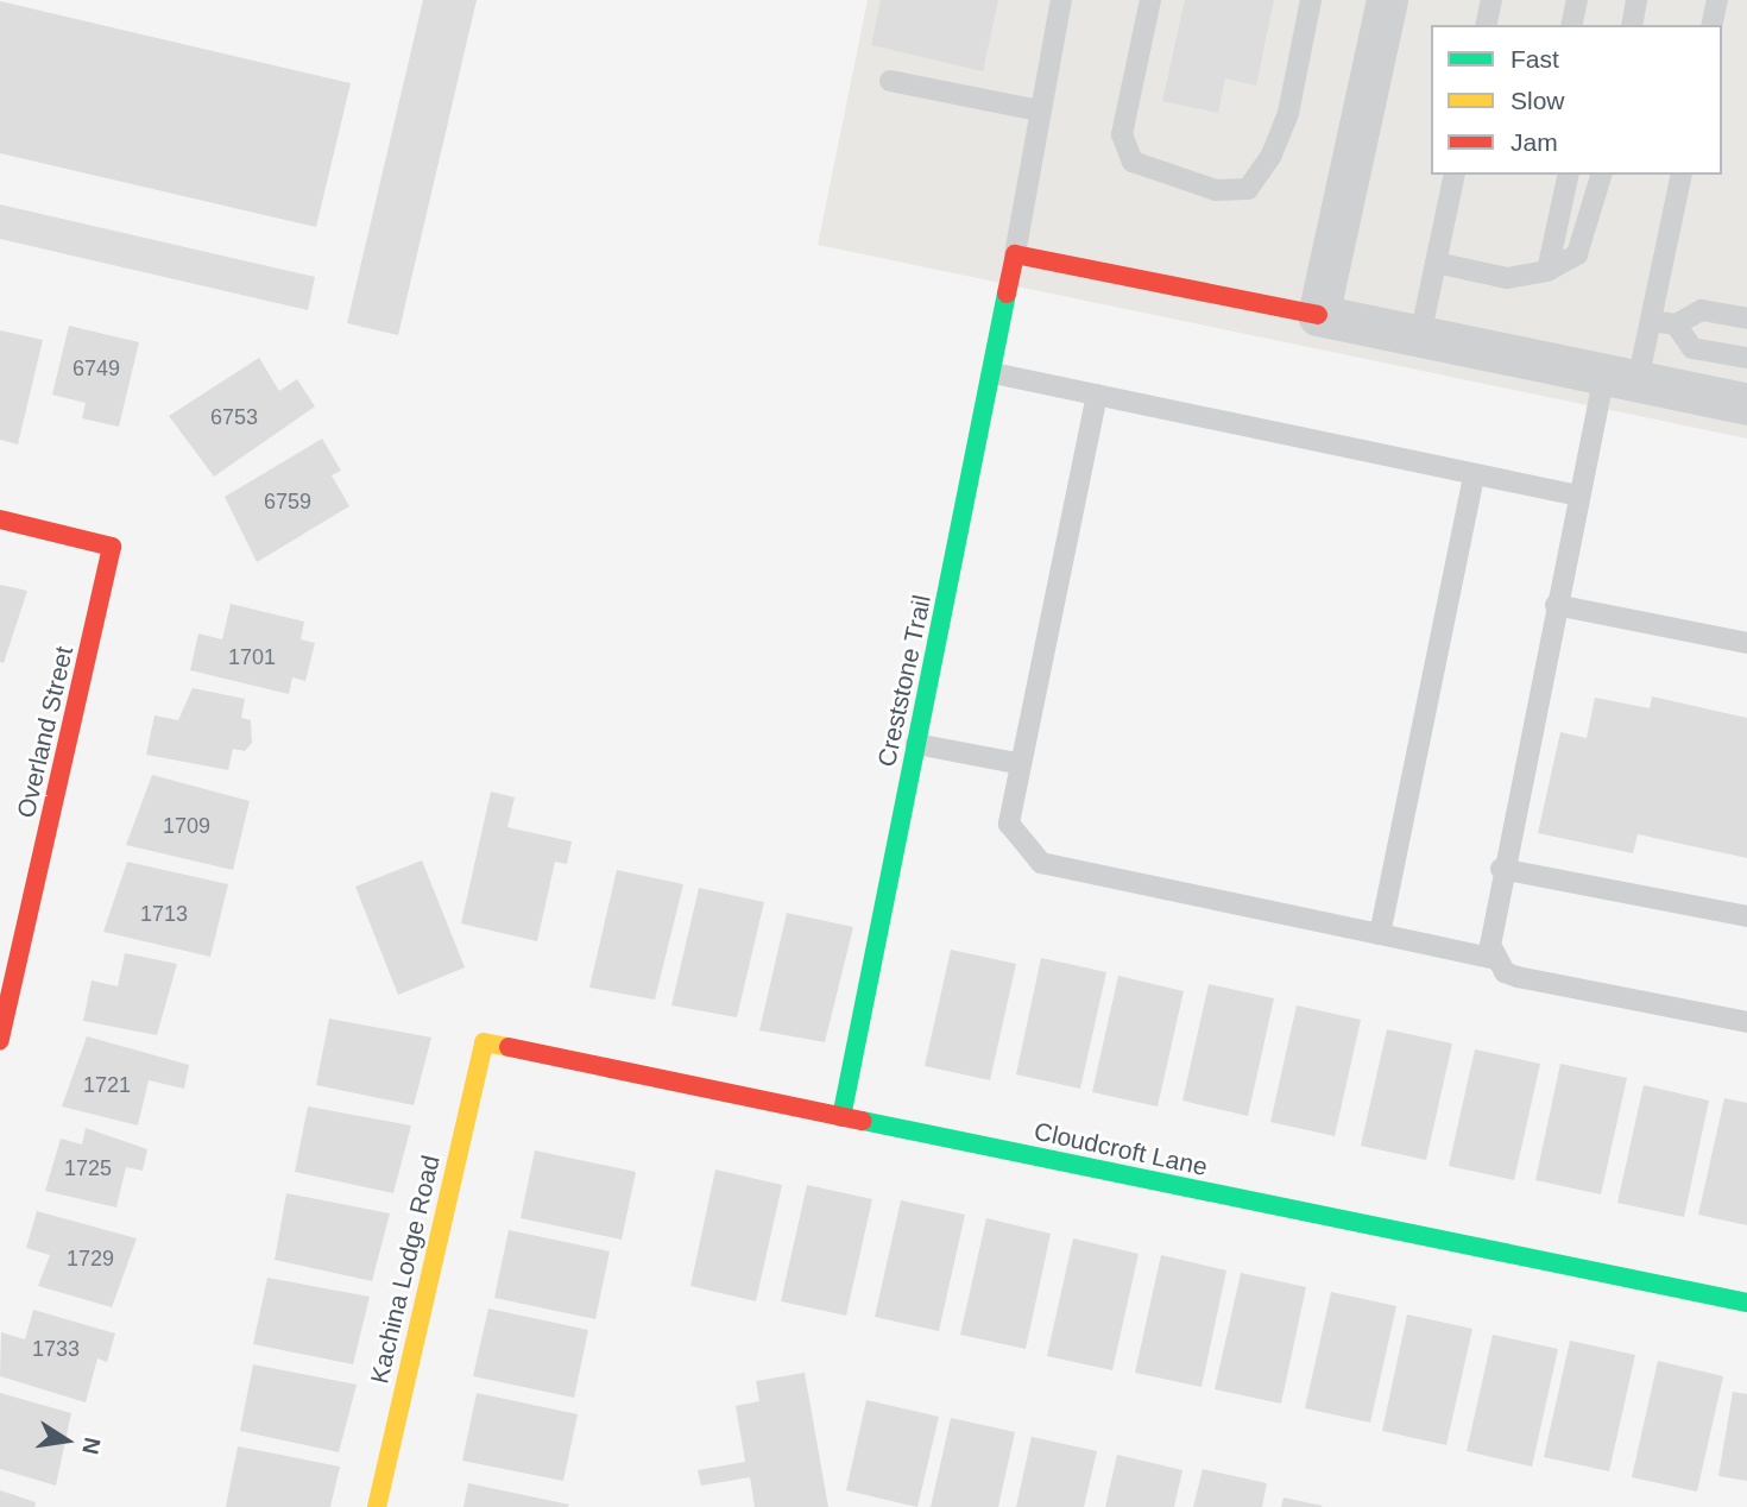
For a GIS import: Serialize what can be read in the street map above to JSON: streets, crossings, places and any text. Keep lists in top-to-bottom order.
{
  "streets": {
    "street": [
      "Creststone Trail",
      "Overland Street",
      "Cloudcroft Lane",
      "Kachina Lodge Road"
    ]
  },
  "crossings": [
    ["Creststone Trail", "Cloudcroft Lane"],
    ["Cloudcroft Lane", "Kachina Lodge Road"]
  ],
  "house_numbers": [
    "6749",
    "6753",
    "6759",
    "1701",
    "1709",
    "1713",
    "1721",
    "1725",
    "1729",
    "1733"
  ],
  "legend": ["Fast", "Slow", "Jam"],
  "north": "right"
}
